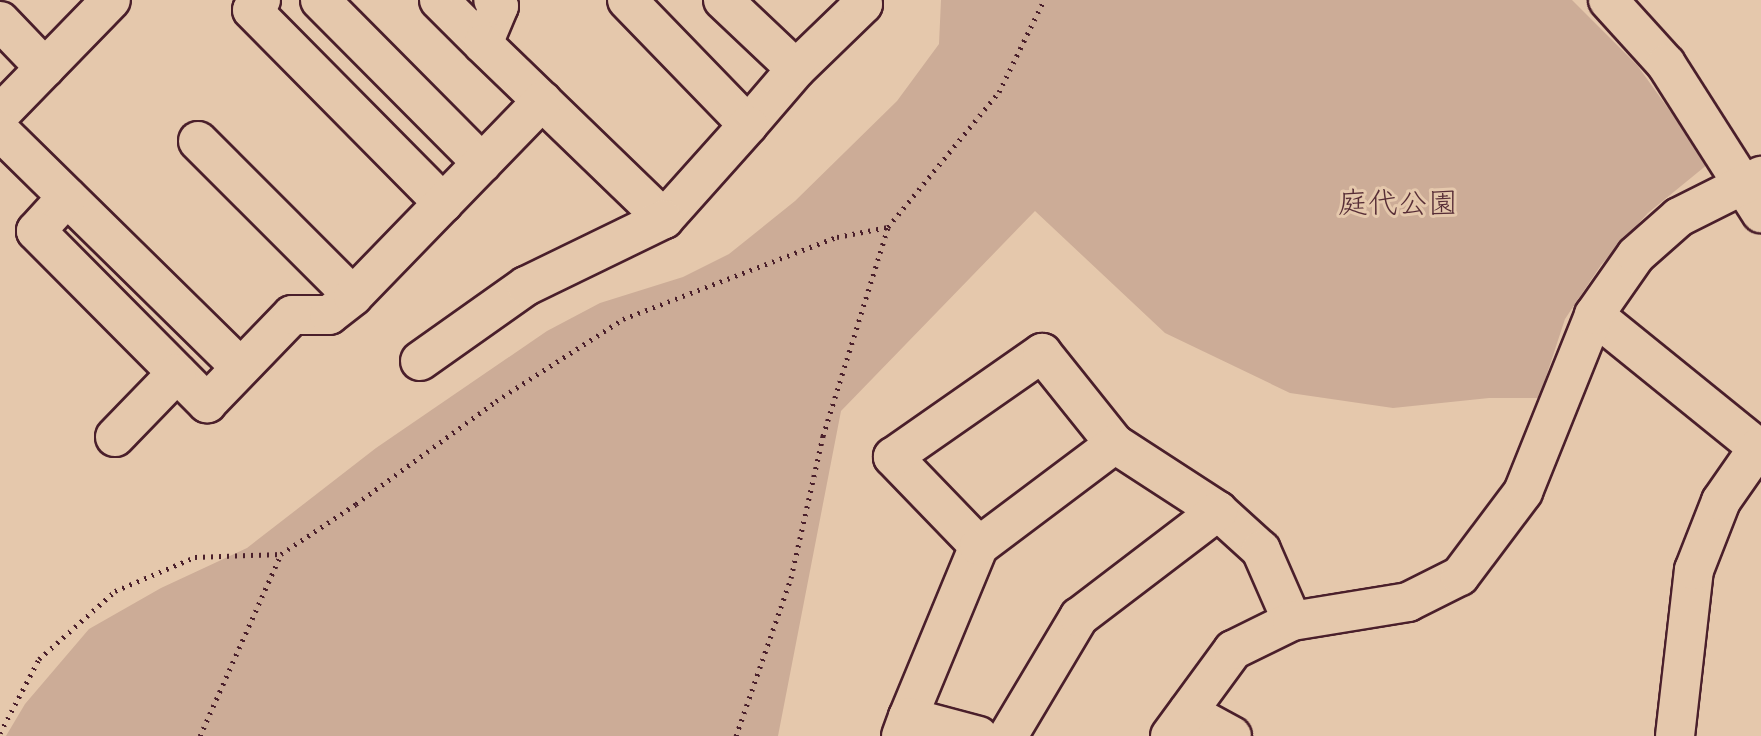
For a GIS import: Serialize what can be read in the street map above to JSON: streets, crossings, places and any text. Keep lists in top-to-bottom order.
{
  "parks": ["庭代公園"]
}
